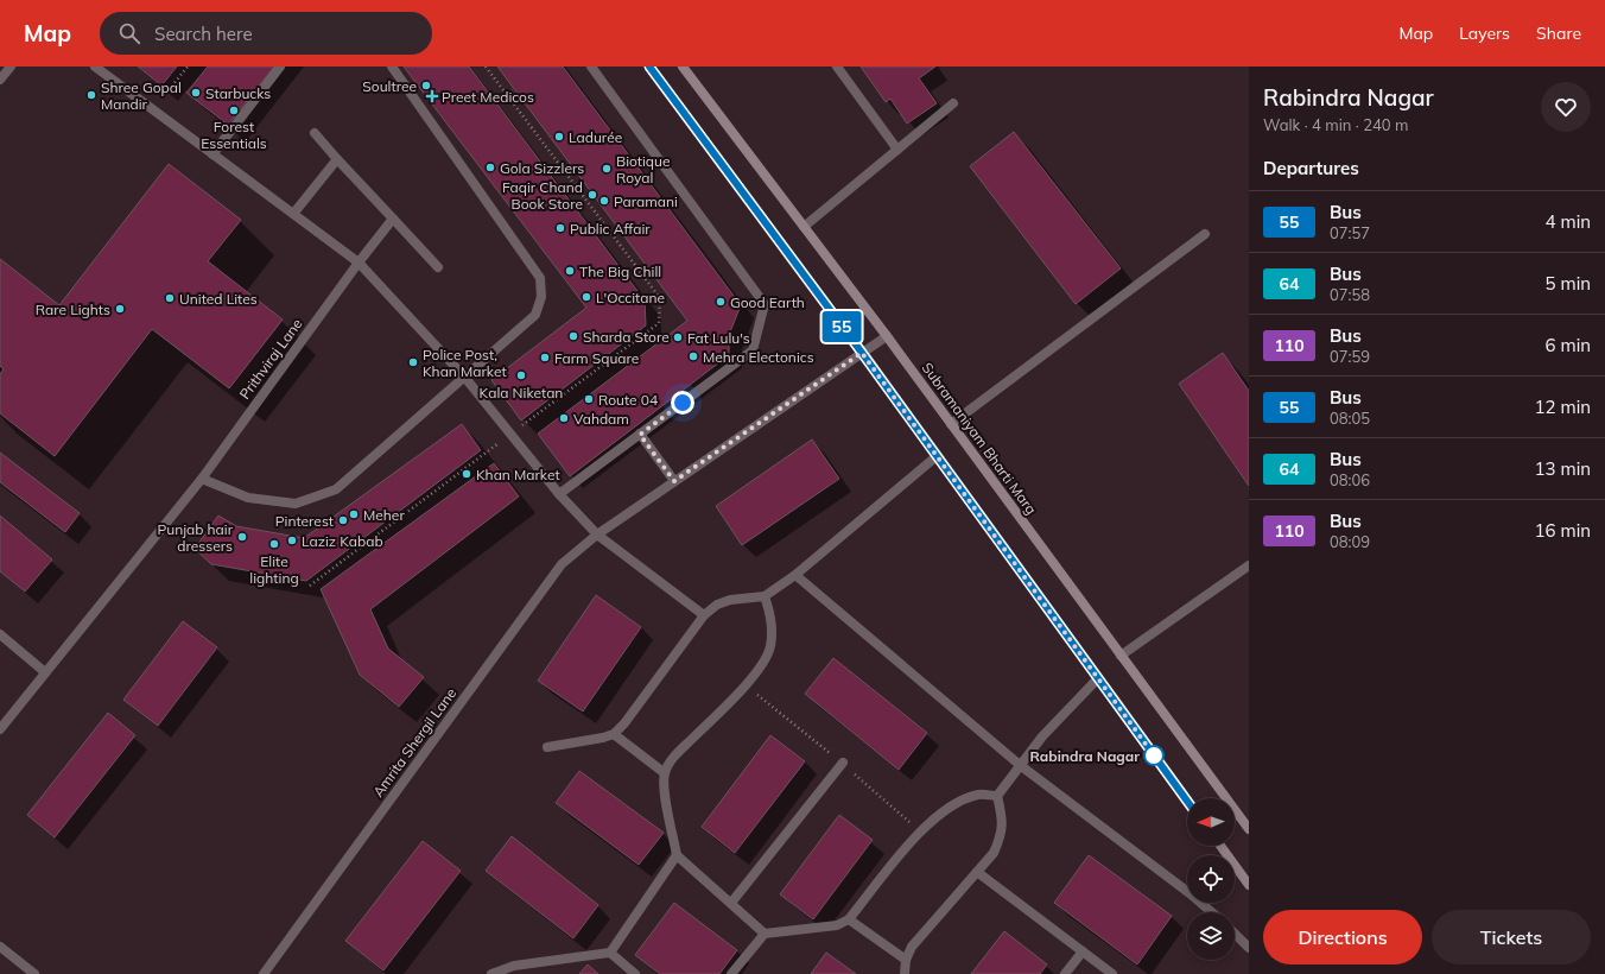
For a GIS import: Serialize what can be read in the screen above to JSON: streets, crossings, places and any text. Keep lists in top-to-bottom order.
{
  "streets": {
    "main road": ["Subramaniyam Bharti Marg"],
    "street": ["Prithviraj Lane", "Amrita Shergil Lane"]
  },
  "places": {
    "other": [
      "Soultree",
      "Starbucks",
      "Shree Gopal Mandir",
      "Forest Essentials",
      "Ladurée",
      "Gola Sizzlers",
      "Biotique Royal",
      "Faqir Chand Book Store",
      "Paramani",
      "Public Affair",
      "The Big Chill",
      "L'Occitane",
      "United Lites",
      "Good Earth",
      "Rare Lights",
      "Sharda Store",
      "Fat Lulu's",
      "Mehra Electonics",
      "Farm Square",
      "Police Post, Khan Market",
      "Kala Niketan",
      "Route 04",
      "Vahdam",
      "Khan Market",
      "Meher",
      "Pinterest",
      "Punjab hair dressers",
      "Laziz Kabab",
      "Elite lighting",
      "Rabindra Nagar"
    ],
    "health": ["Preet Medicos"]
  },
  "lines": ["bus line 55"],
  "north": "left",
  "page": {
    "header": "Map",
    "search": "Search here",
    "nav": ["Map", "Layers", "Share"],
    "on_map": "55",
    "heading": [
      ["Rabindra Nagar", "Walk · 4 min · 240 m"],
      "Departures"
    ],
    "list": [
      {
        "mark": "55",
        "name": "Bus",
        "note": "07:57",
        "value": "4 min"
      },
      {
        "mark": "64",
        "name": "Bus",
        "note": "07:58",
        "value": "5 min"
      },
      {
        "mark": "110",
        "name": "Bus",
        "note": "07:59",
        "value": "6 min"
      },
      {
        "mark": "55",
        "name": "Bus",
        "note": "08:05",
        "value": "12 min"
      },
      {
        "mark": "64",
        "name": "Bus",
        "note": "08:06",
        "value": "13 min"
      },
      {
        "mark": "110",
        "name": "Bus",
        "note": "08:09",
        "value": "16 min"
      }
    ],
    "buttons": ["Directions", "Tickets"]
  }
}
